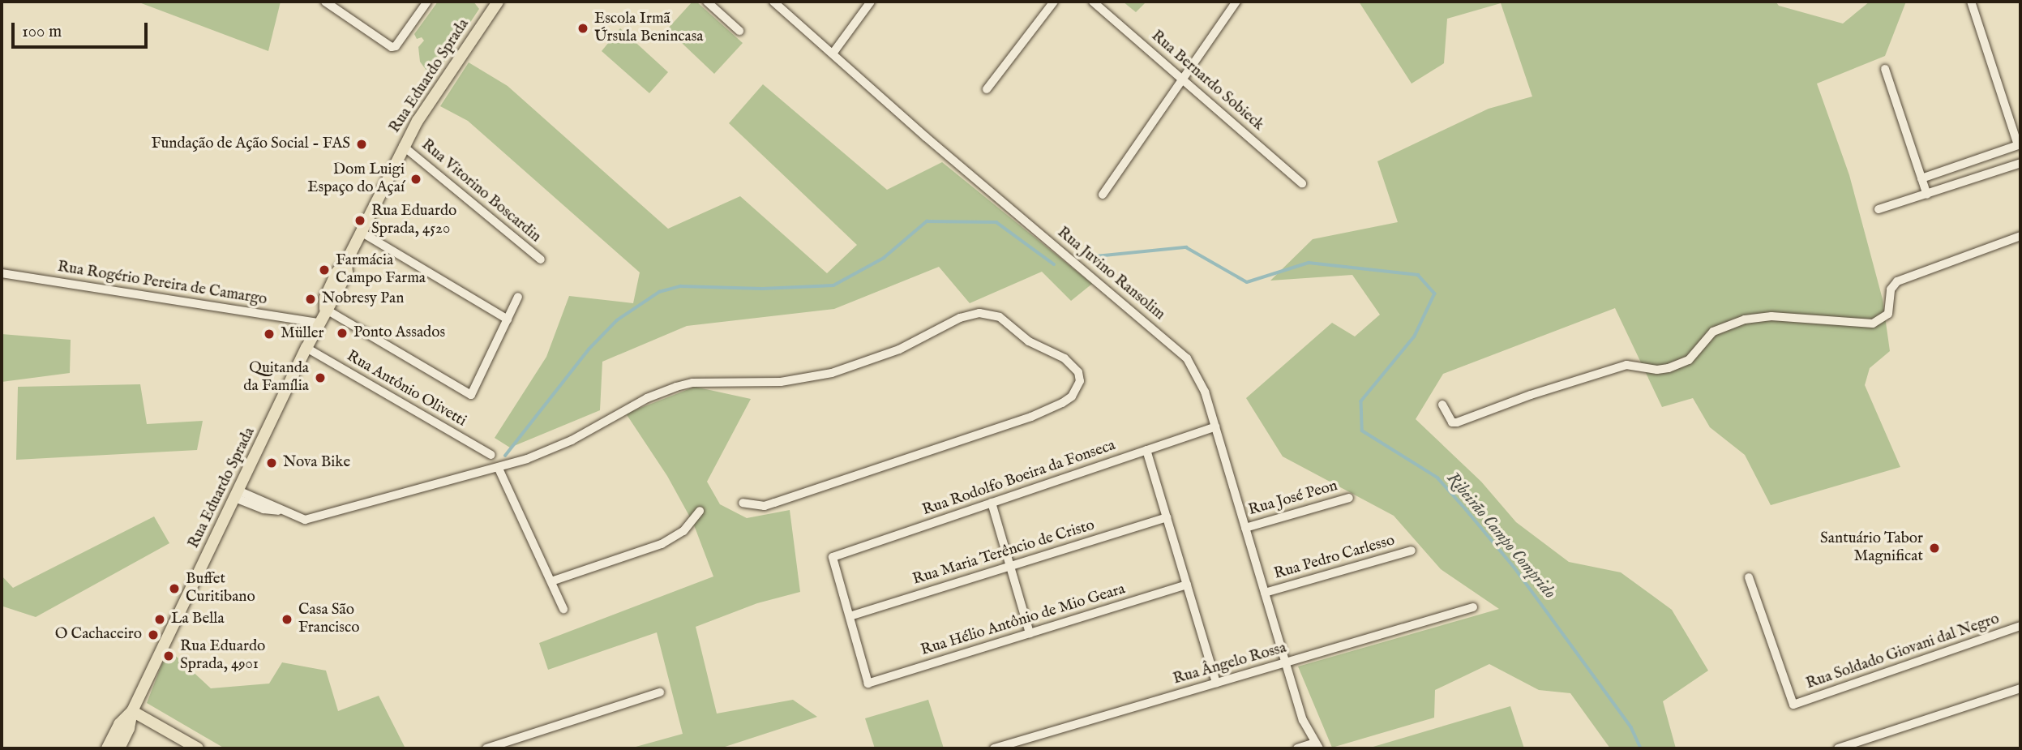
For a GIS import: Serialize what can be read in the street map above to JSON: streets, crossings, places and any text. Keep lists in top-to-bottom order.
{
  "streets": {
    "main road": ["Rua Eduardo Sprada"],
    "street": [
      "Rua Bernardo Sobieck",
      "Rua Vitorino Boscardin",
      "Rua Juvino Ransolim",
      "Rua Rogério Pereira de Camargo",
      "Rua Antônio Olivetti",
      "Rua Rodolfo Boeira da Fonseca",
      "Rua José Peon",
      "Rua Maria Terêncio de Cristo",
      "Rua Pedro Carlesso",
      "Rua Hélio Antônio de Mio Geara",
      "Rua Soldado Giovani dal Negro",
      "Rua Ângelo Rossa"
    ]
  },
  "crossings": [
    ["Rua Eduardo Sprada", "Rua Vitorino Boscardin"],
    ["Rua Eduardo Sprada", "Rua Rogério Pereira de Camargo"],
    ["Rua Eduardo Sprada", "Rua Antônio Olivetti"],
    ["Rua Juvino Ransolim", "Rua Rodolfo Boeira da Fonseca"],
    ["Rua Juvino Ransolim", "Rua José Peon"],
    ["Rua Juvino Ransolim", "Rua Pedro Carlesso"],
    ["Rua Juvino Ransolim", "Rua Ângelo Rossa"],
    ["Rua Rodolfo Boeira da Fonseca", "Rua Maria Terêncio de Cristo"],
    ["Rua Rodolfo Boeira da Fonseca", "Rua Hélio Antônio de Mio Geara"],
    ["Rua Maria Terêncio de Cristo", "Rua Hélio Antônio de Mio Geara"]
  ],
  "water": ["Ribeirão Campo Comprido"],
  "places": [
    "Escola Irmã Úrsula Benincasa",
    "Fundação de Ação Social - FAS",
    "Dom Luigi Espaço do Açaí",
    "Rua Eduardo Sprada, 4520",
    "Farmácia Campo Farma",
    "Nobresy Pan",
    "Ponto Assados",
    "Müller",
    "Quitanda da Família",
    "Nova Bike",
    "Santuário Tabor Magnificat",
    "Buffet Curitibano",
    "La Bella",
    "Casa São Francisco",
    "O Cachaceiro",
    "Rua Eduardo Sprada, 4901"
  ],
  "scale_bar": "100 m"
}
